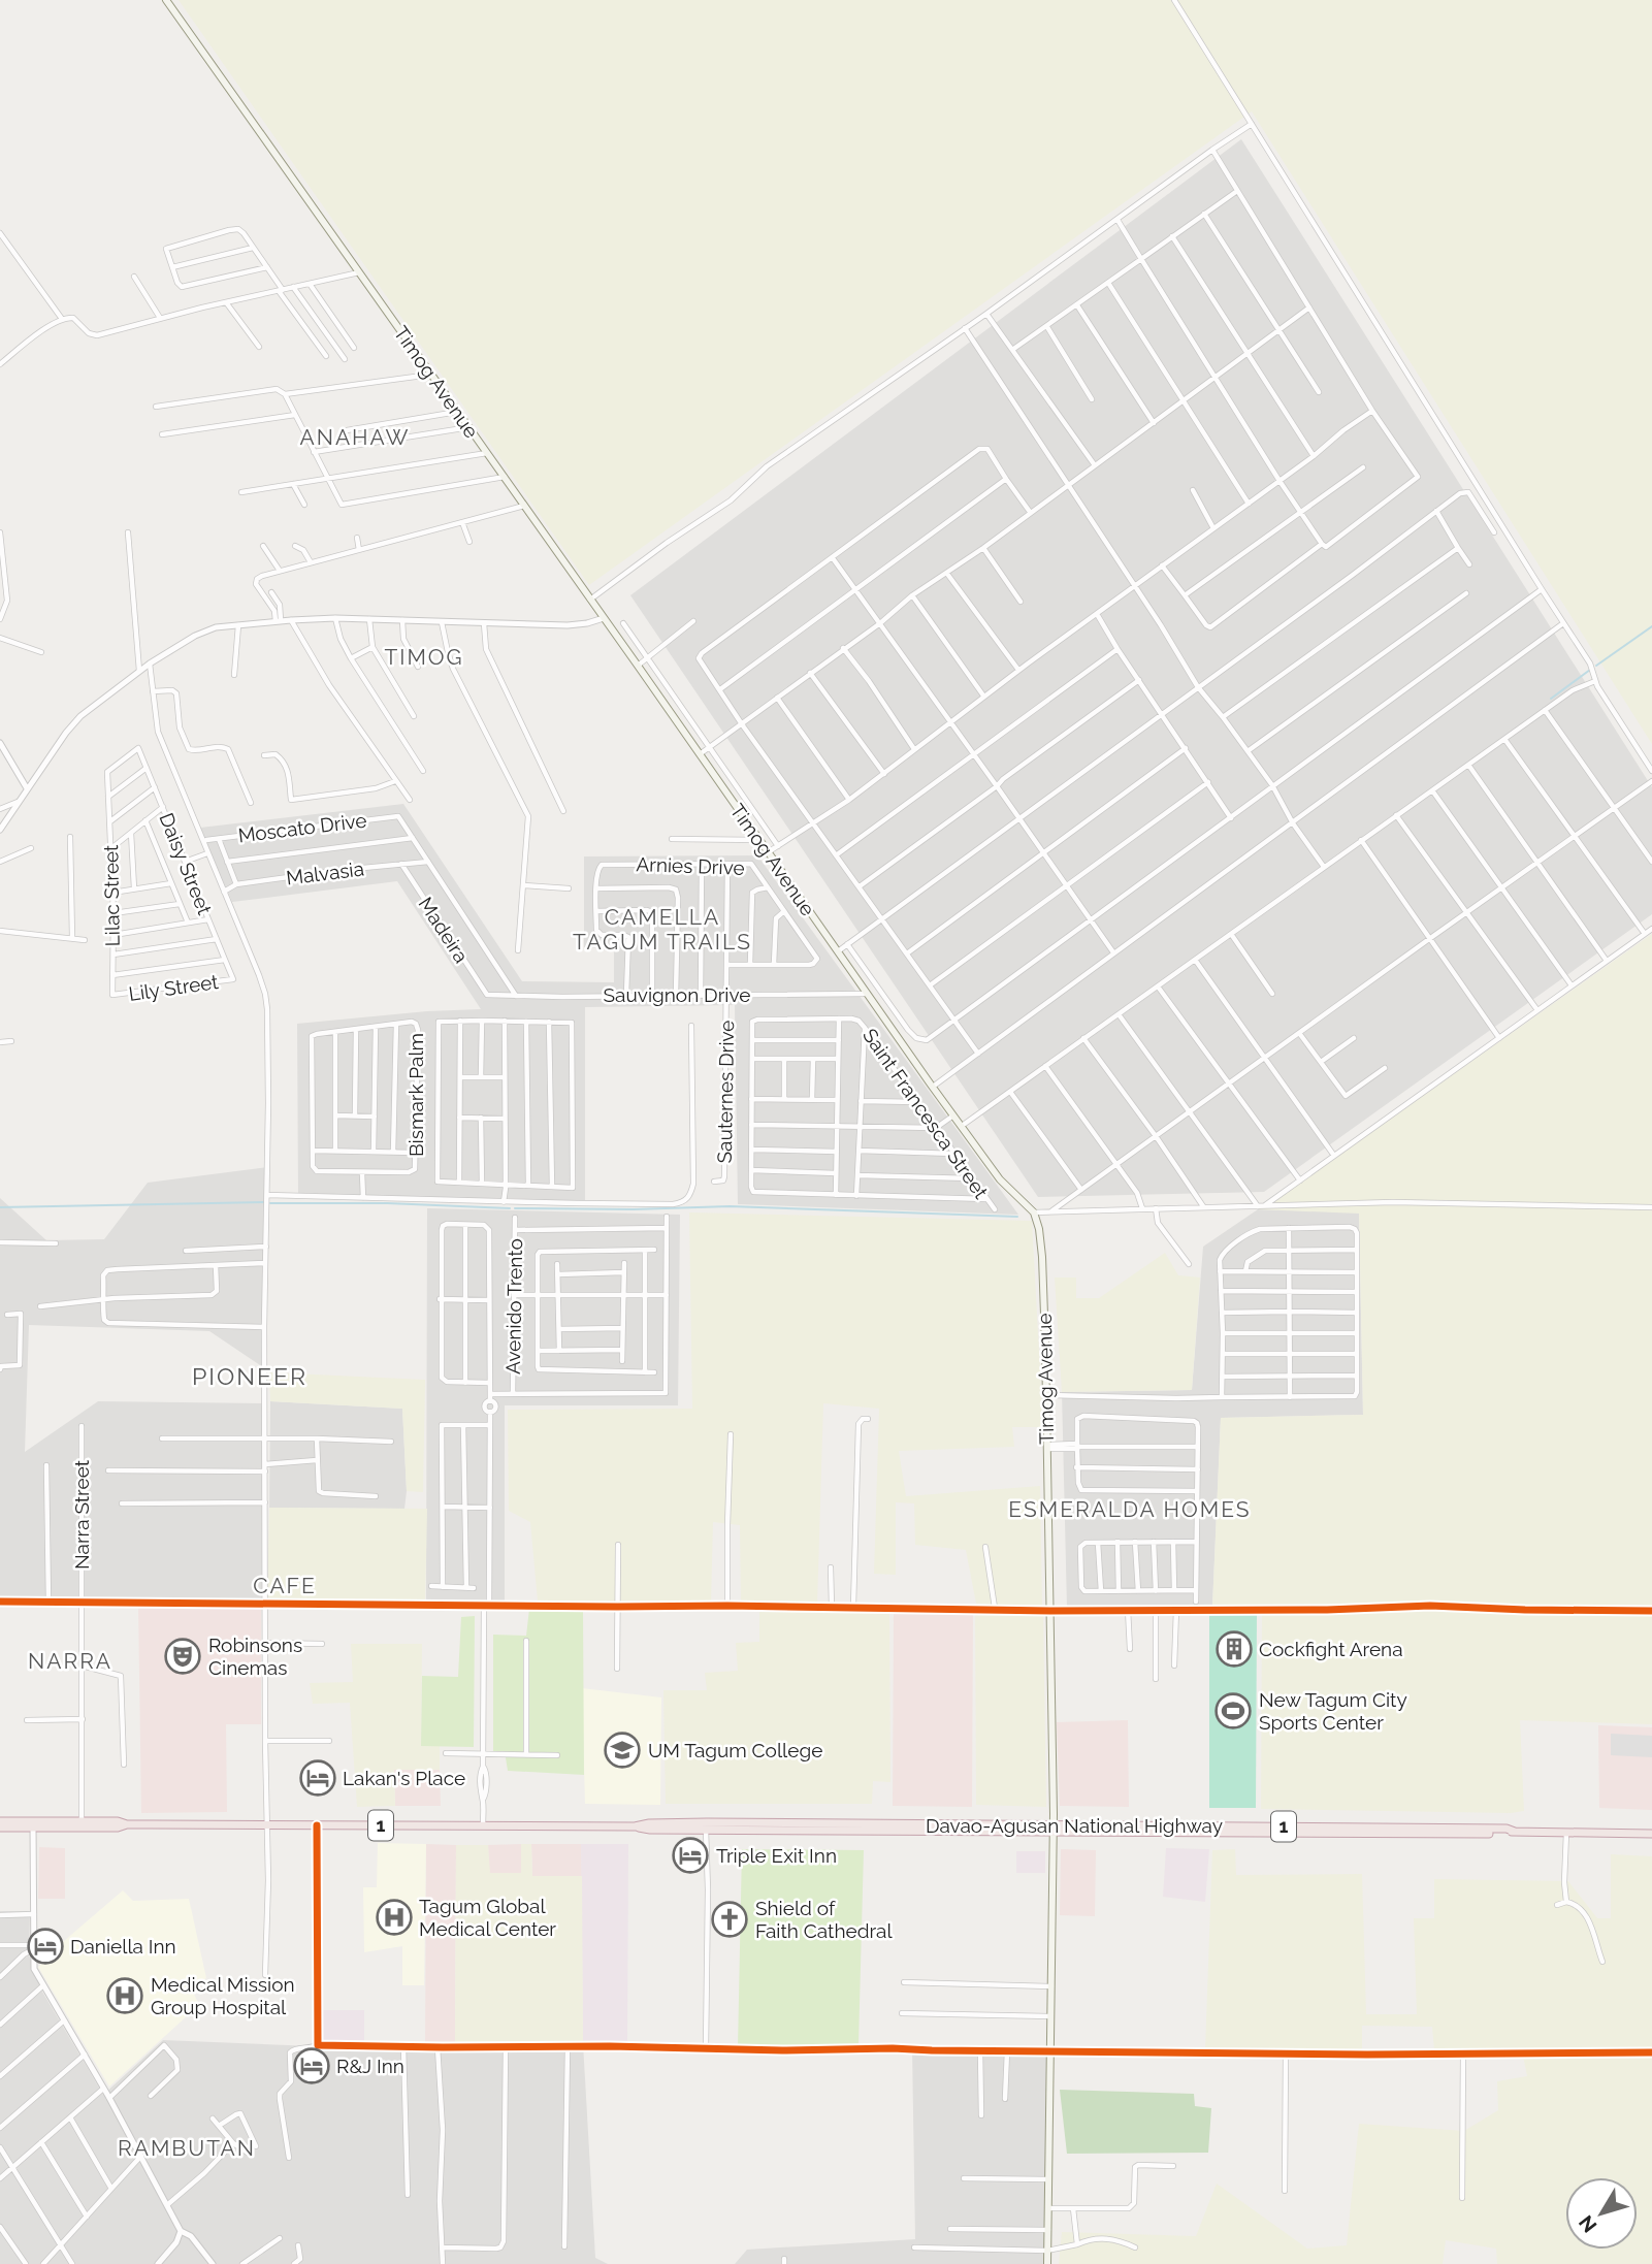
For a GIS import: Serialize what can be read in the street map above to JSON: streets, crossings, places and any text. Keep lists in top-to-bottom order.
{
  "streets": {
    "highway": ["1", "Davao-Agusan National Highway"],
    "main road": ["Timog Avenue"],
    "street": [
      "Moscato Drive",
      "Daisy Street",
      "Arnies Drive",
      "Malvasia",
      "Lilac Street",
      "Madeira",
      "Lily Street",
      "Sauvignon Drive",
      "Sauternes Drive",
      "Bismark Palm",
      "Saint Francesca Street",
      "Avenido Trento",
      "Narra Street"
    ]
  },
  "crossings": [
    ["Timog Avenue", "Sauvignon Drive"],
    ["Timog Avenue", "Davao-Agusan National Highway"],
    ["Daisy Street", "Lilac Street"],
    ["Daisy Street", "Lily Street"],
    ["Arnies Drive", "Sauternes Drive"],
    ["Malvasia", "Madeira"],
    ["Lilac Street", "Lily Street"],
    ["Madeira", "Sauvignon Drive"],
    ["Sauvignon Drive", "Sauternes Drive"],
    ["Narra Street", "Davao-Agusan National Highway"]
  ],
  "districts": [
    "ANAHAW",
    "TIMOG",
    "CAMELLA TAGUM TRAILS",
    "PIONEER",
    "ESMERALDA HOMES",
    "CAFE",
    "NARRA",
    "RAMBUTAN"
  ],
  "places": {
    "building": ["Cockfight Arena"],
    "theatre": ["Robinsons Cinemas"],
    "sports": ["New Tagum City Sports Center"],
    "school or university": ["UM Tagum College"],
    "hotel": [
      "Lakan's Place",
      "Triple Exit Inn",
      "Daniella Inn",
      "R&J Inn"
    ],
    "hospital": ["Tagum Global Medical Center", "Medical Mission Group Hospital"],
    "church": ["Shield of Faith Cathedral"]
  },
  "north": "bottom left"
}
